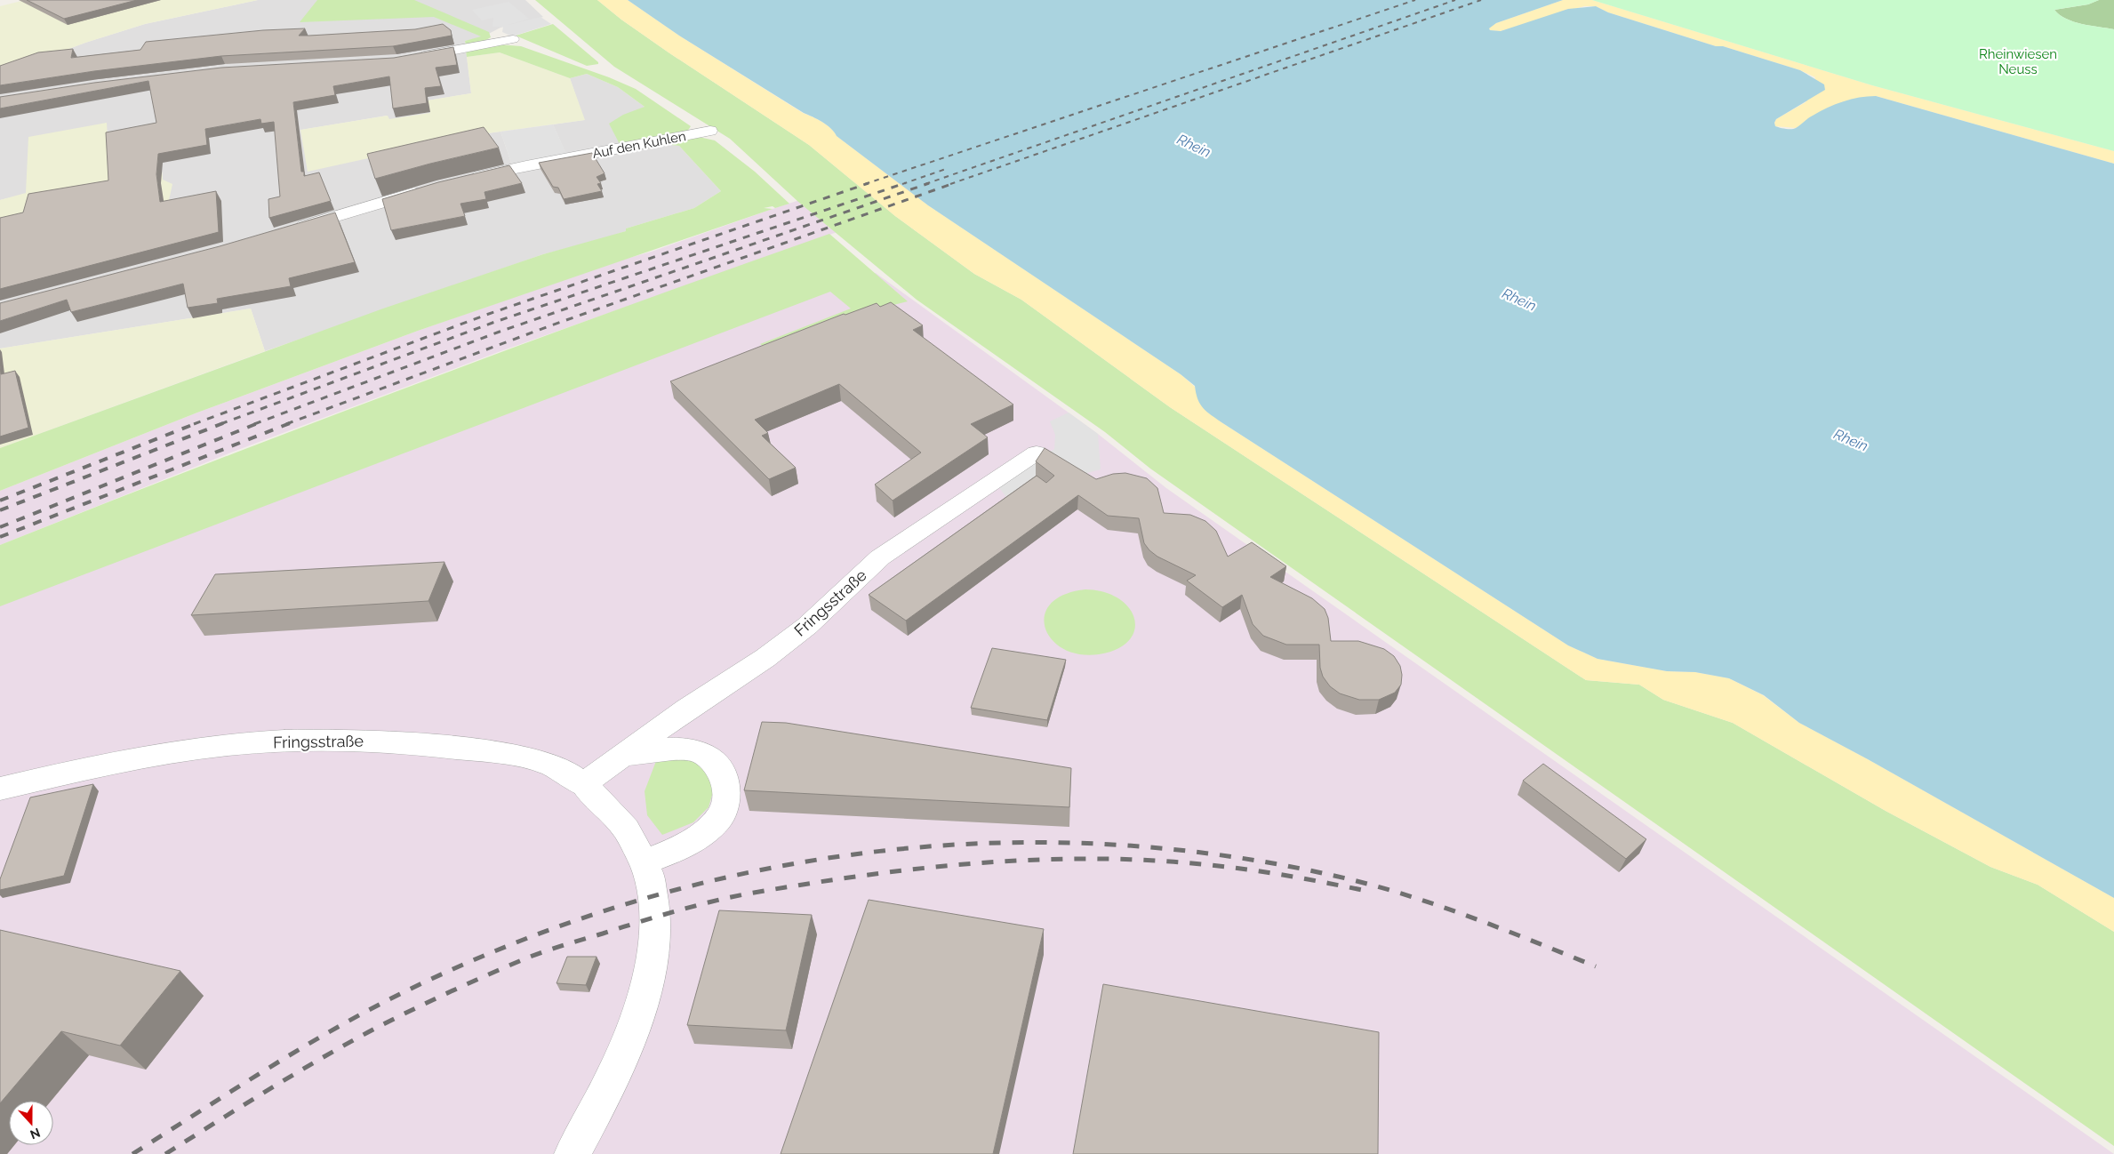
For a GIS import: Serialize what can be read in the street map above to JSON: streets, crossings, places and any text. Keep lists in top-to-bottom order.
{
  "streets": {
    "street": ["Auf den Kuhlen", "Fringsstraße"]
  },
  "water": ["Rhein"],
  "parks": ["Rheinwiesen Neuss"],
  "north": "bottom"
}
